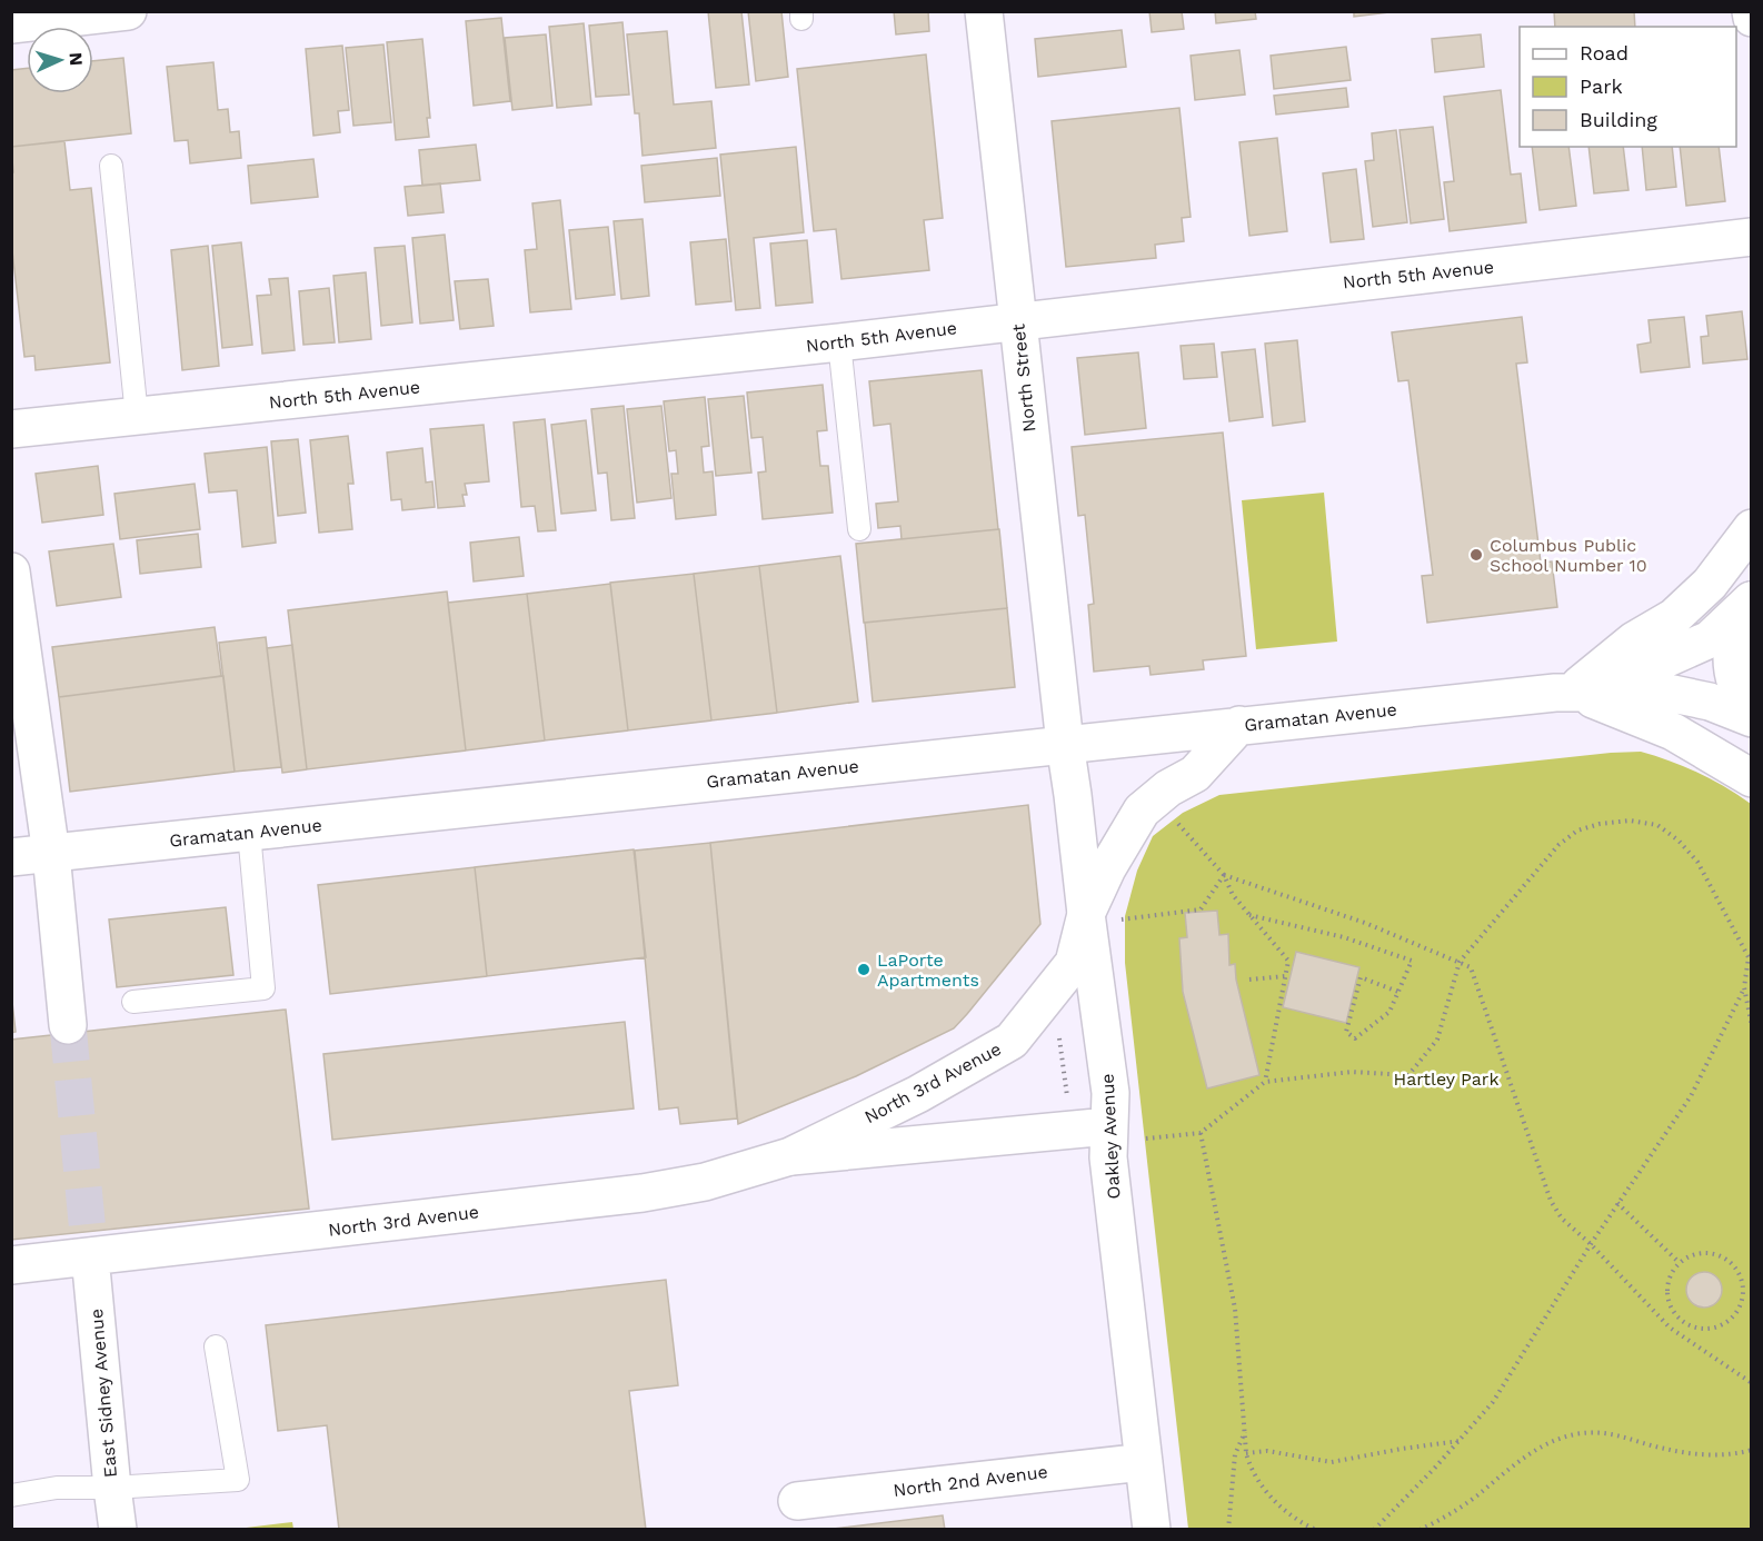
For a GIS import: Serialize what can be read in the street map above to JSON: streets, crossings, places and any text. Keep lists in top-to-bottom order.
{
  "streets": {
    "street": [
      "North 5th Avenue",
      "North Street",
      "Gramatan Avenue",
      "North 3rd Avenue",
      "Oakley Avenue",
      "East Sidney Avenue",
      "North 2nd Avenue"
    ]
  },
  "crossings": [
    ["North 5th Avenue", "North Street"],
    ["North Street", "Gramatan Avenue"],
    ["North Street", "Oakley Avenue"],
    ["Gramatan Avenue", "Oakley Avenue"],
    ["North 3rd Avenue", "Oakley Avenue"],
    ["North 3rd Avenue", "East Sidney Avenue"],
    ["Oakley Avenue", "North 2nd Avenue"]
  ],
  "parks": ["Hartley Park"],
  "places": ["Columbus Public School Number 10", "LaPorte Apartments"],
  "legend": ["Road", "Park", "Building"],
  "north": "right"
}
